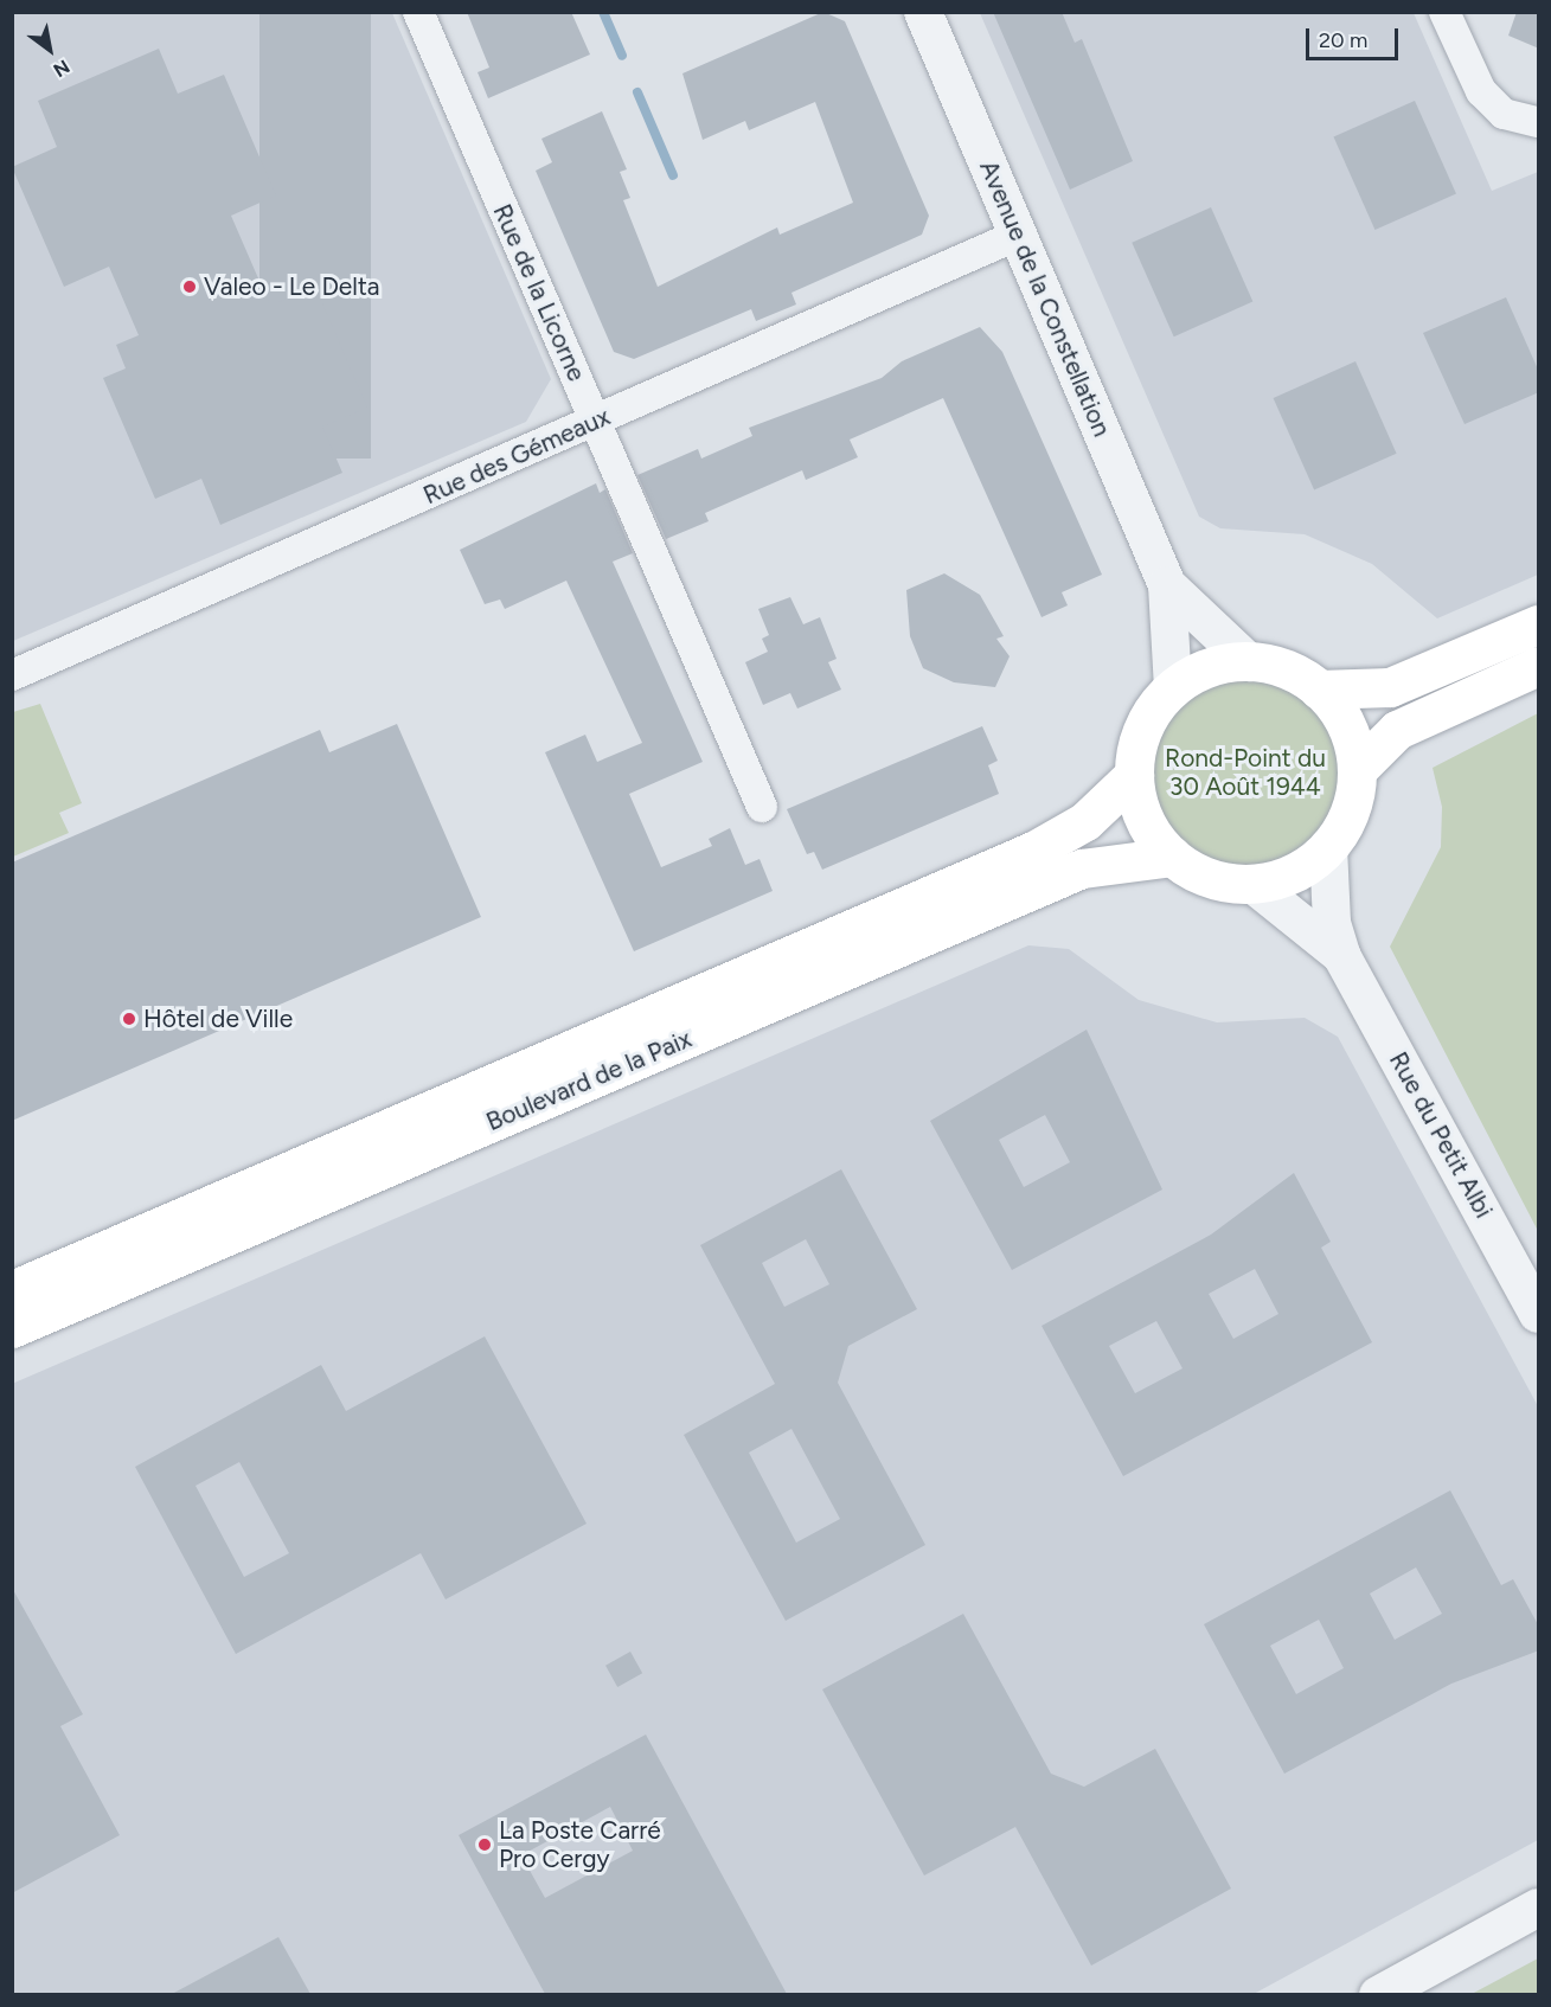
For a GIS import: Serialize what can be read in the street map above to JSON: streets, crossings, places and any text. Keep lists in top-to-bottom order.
{
  "streets": {
    "main road": ["Boulevard de la Paix"],
    "street": [
      "Rue de la Licorne",
      "Avenue de la Constellation",
      "Rue des Gémeaux",
      "Rue du Petit Albi"
    ]
  },
  "crossings": [
    ["Rue de la Licorne", "Rue des Gémeaux"],
    ["Avenue de la Constellation", "Rue des Gémeaux"],
    ["Avenue de la Constellation", "Boulevard de la Paix"],
    ["Avenue de la Constellation", "Rue du Petit Albi"],
    ["Boulevard de la Paix", "Rue du Petit Albi"]
  ],
  "parks": ["Rond-Point du 30 Août 1944"],
  "places": ["Valeo - Le Delta", "Hôtel de Ville", "La Poste Carré Pro Cergy"],
  "scale_bar": "20 m",
  "north": "bottom right"
}
